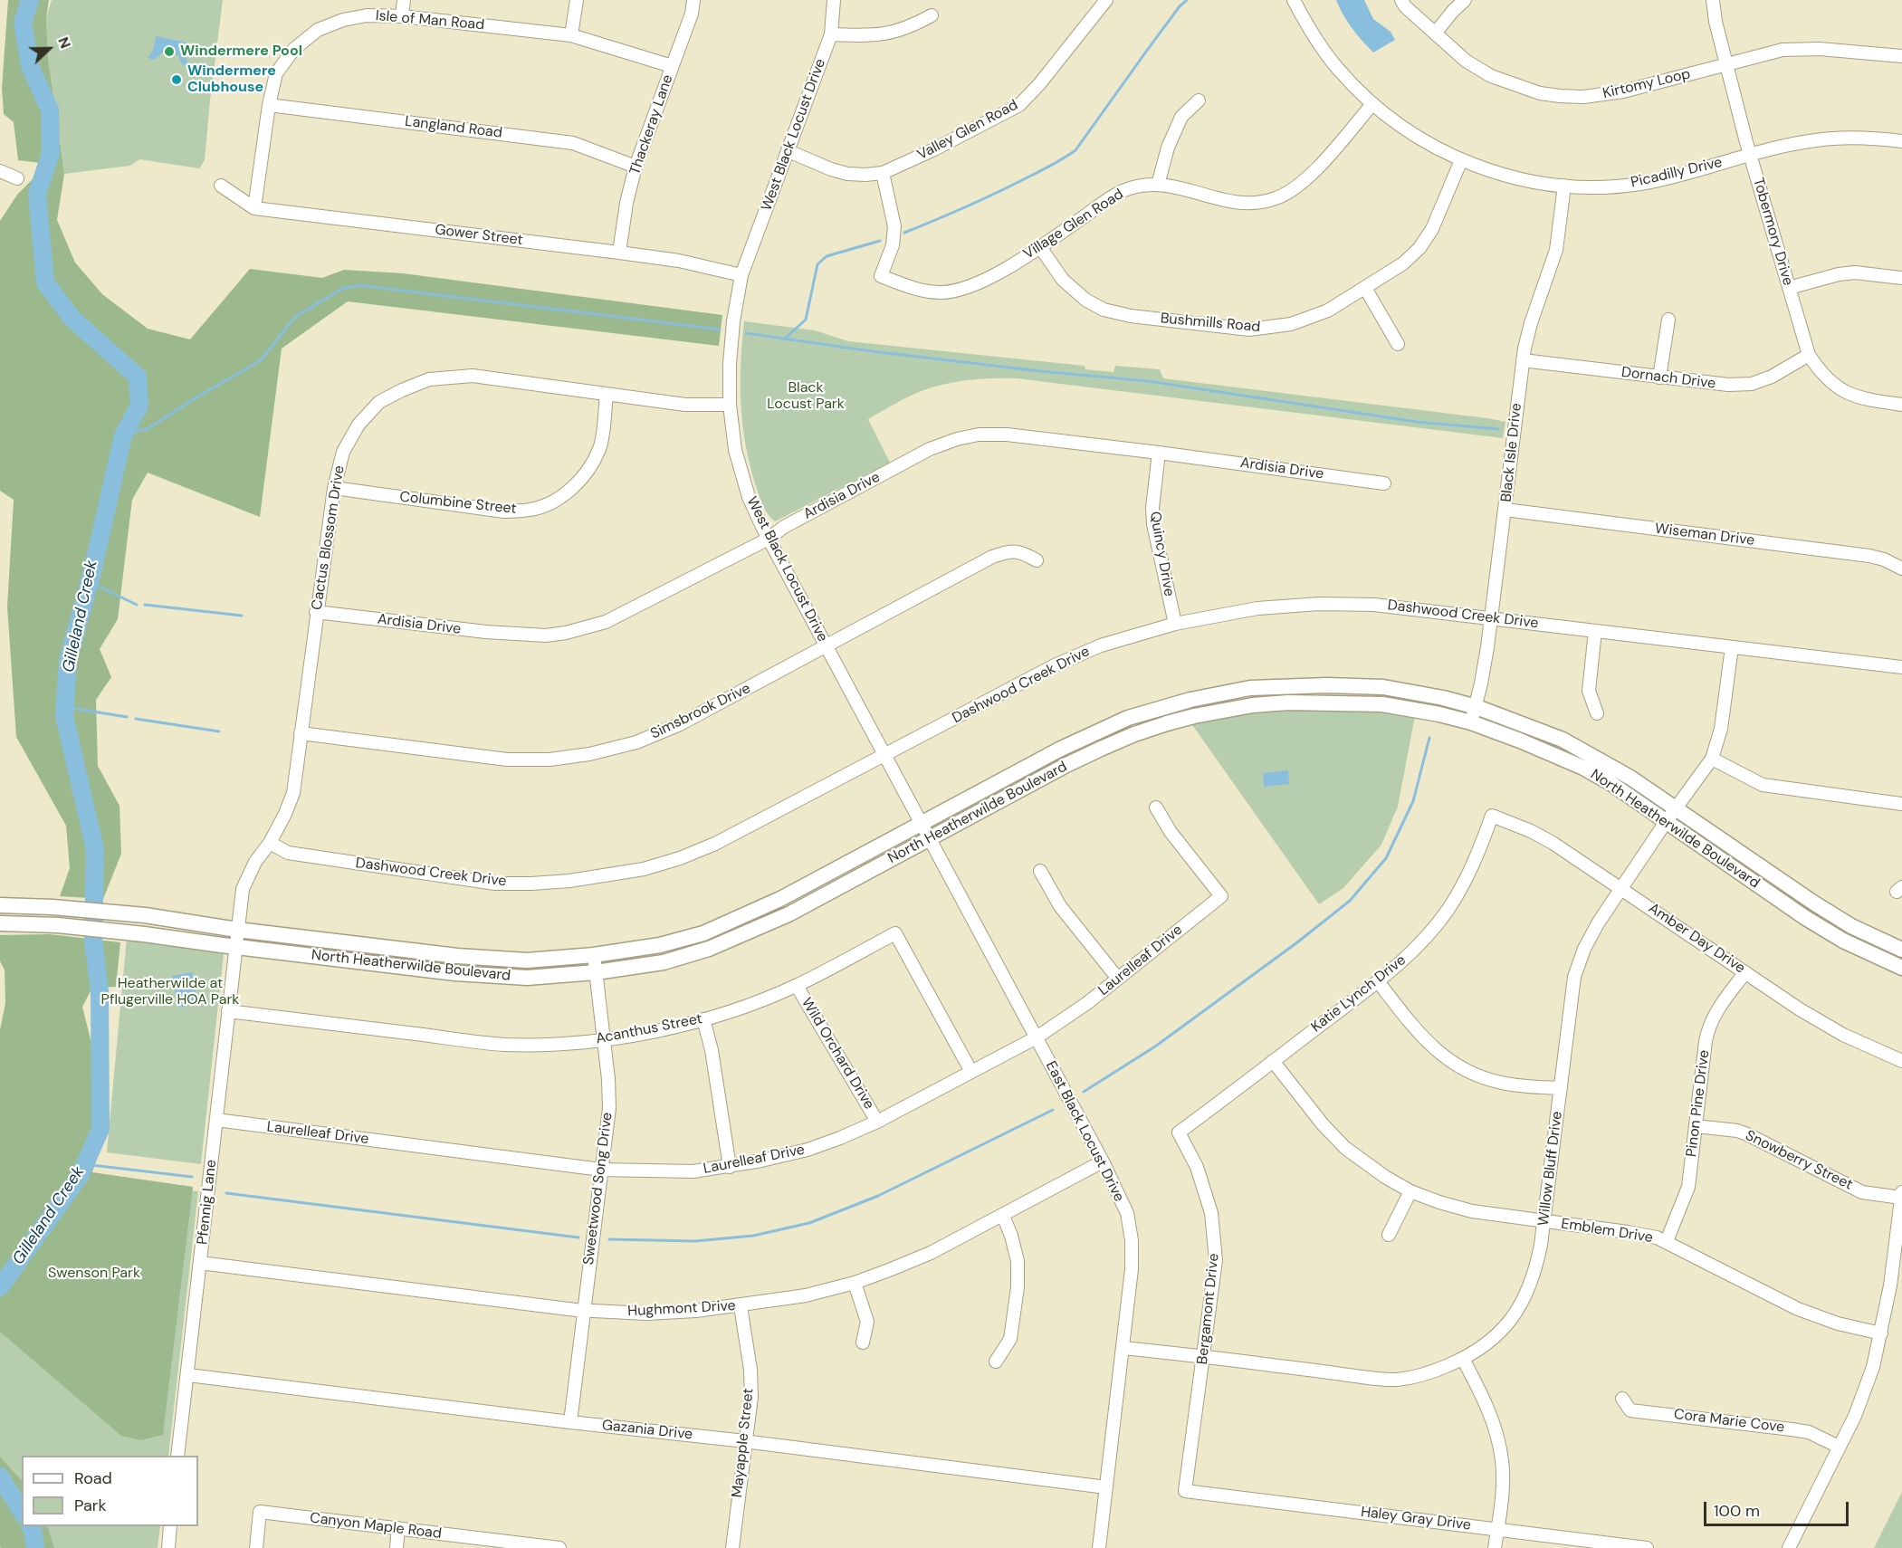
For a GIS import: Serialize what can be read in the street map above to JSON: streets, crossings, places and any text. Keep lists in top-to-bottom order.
{
  "streets": {
    "main road": ["North Heatherwilde Boulevard"],
    "street": [
      "Isle of Man Road",
      "Kirtomy Loop",
      "Thackeray Lane",
      "Langland Road",
      "Valley Glen Road",
      "West Black Locust Drive",
      "Picadilly Drive",
      "Village Glen Road",
      "Tobermory Drive",
      "Gower Street",
      "Bushmills Road",
      "Dornach Drive",
      "Black Isle Drive",
      "Ardisia Drive",
      "Columbine Street",
      "Wiseman Drive",
      "Cactus Blossom Drive",
      "Quincy Drive",
      "Dashwood Creek Drive",
      "Simsbrook Drive",
      "Amber Day Drive",
      "Laurelleaf Drive",
      "Katie Lynch Drive",
      "Acanthus Street",
      "Wild Orchard Drive",
      "Pinon Pine Drive",
      "East Black Locust Drive",
      "Snowberry Street",
      "Willow Bluff Drive",
      "Sweetwood Song Drive",
      "Pfennig Lane",
      "Emblem Drive",
      "Hughmont Drive",
      "Bergamont Drive",
      "Cora Marie Cove",
      "Gazania Drive",
      "Mayapple Street",
      "Haley Gray Drive",
      "Canyon Maple Road"
    ]
  },
  "crossings": [
    ["Isle of Man Road", "Thackeray Lane"],
    ["Isle of Man Road", "Langland Road"],
    ["Isle of Man Road", "Gower Street"],
    ["Kirtomy Loop", "Tobermory Drive"],
    ["Thackeray Lane", "Langland Road"],
    ["Thackeray Lane", "Gower Street"],
    ["Valley Glen Road", "West Black Locust Drive"],
    ["Valley Glen Road", "Village Glen Road"],
    ["West Black Locust Drive", "Gower Street"],
    ["West Black Locust Drive", "Ardisia Drive"],
    ["West Black Locust Drive", "Cactus Blossom Drive"],
    ["West Black Locust Drive", "Dashwood Creek Drive"],
    ["West Black Locust Drive", "Simsbrook Drive"],
    ["West Black Locust Drive", "North Heatherwilde Boulevard"],
    ["West Black Locust Drive", "East Black Locust Drive"],
    ["Picadilly Drive", "Village Glen Road"],
    ["Picadilly Drive", "Tobermory Drive"],
    ["Picadilly Drive", "Bushmills Road"],
    ["Picadilly Drive", "Black Isle Drive"],
    ["Village Glen Road", "Bushmills Road"],
    ["Tobermory Drive", "Dornach Drive"],
    ["Dornach Drive", "Black Isle Drive"],
    ["Black Isle Drive", "Wiseman Drive"],
    ["Black Isle Drive", "Dashwood Creek Drive"],
    ["Black Isle Drive", "North Heatherwilde Boulevard"],
    ["Ardisia Drive", "Cactus Blossom Drive"],
    ["Ardisia Drive", "Quincy Drive"],
    ["Columbine Street", "Cactus Blossom Drive"],
    ["Cactus Blossom Drive", "Dashwood Creek Drive"],
    ["Cactus Blossom Drive", "Simsbrook Drive"],
    ["Cactus Blossom Drive", "North Heatherwilde Boulevard"],
    ["Cactus Blossom Drive", "Pfennig Lane"],
    ["Quincy Drive", "Dashwood Creek Drive"],
    ["Dashwood Creek Drive", "Willow Bluff Drive"],
    ["North Heatherwilde Boulevard", "East Black Locust Drive"],
    ["North Heatherwilde Boulevard", "Willow Bluff Drive"],
    ["North Heatherwilde Boulevard", "Sweetwood Song Drive"],
    ["North Heatherwilde Boulevard", "Pfennig Lane"],
    ["Amber Day Drive", "Katie Lynch Drive"],
    ["Amber Day Drive", "Pinon Pine Drive"],
    ["Amber Day Drive", "Willow Bluff Drive"],
    ["Laurelleaf Drive", "Acanthus Street"],
    ["Laurelleaf Drive", "Wild Orchard Drive"],
    ["Laurelleaf Drive", "East Black Locust Drive"],
    ["Laurelleaf Drive", "Sweetwood Song Drive"],
    ["Laurelleaf Drive", "Pfennig Lane"],
    ["Katie Lynch Drive", "Emblem Drive"],
    ["Katie Lynch Drive", "Bergamont Drive"],
    ["Acanthus Street", "Wild Orchard Drive"],
    ["Acanthus Street", "Sweetwood Song Drive"],
    ["Acanthus Street", "Pfennig Lane"],
    ["Pinon Pine Drive", "Snowberry Street"],
    ["Pinon Pine Drive", "Emblem Drive"],
    ["East Black Locust Drive", "Willow Bluff Drive"],
    ["East Black Locust Drive", "Hughmont Drive"],
    ["East Black Locust Drive", "Gazania Drive"],
    ["Willow Bluff Drive", "Emblem Drive"],
    ["Willow Bluff Drive", "Bergamont Drive"],
    ["Sweetwood Song Drive", "Hughmont Drive"],
    ["Sweetwood Song Drive", "Gazania Drive"],
    ["Pfennig Lane", "Hughmont Drive"],
    ["Pfennig Lane", "Gazania Drive"],
    ["Hughmont Drive", "Mayapple Street"],
    ["Bergamont Drive", "Haley Gray Drive"],
    ["Gazania Drive", "Mayapple Street"]
  ],
  "water": ["Gilleland Creek"],
  "parks": ["Black Locust Park", "Heatherwilde at Pflugerville HOA Park", "Swenson Park"],
  "places": ["Windermere Pool", "Windermere Clubhouse"],
  "legend": ["Road", "Park"],
  "scale_bar": "100 m",
  "north": "right"
}
